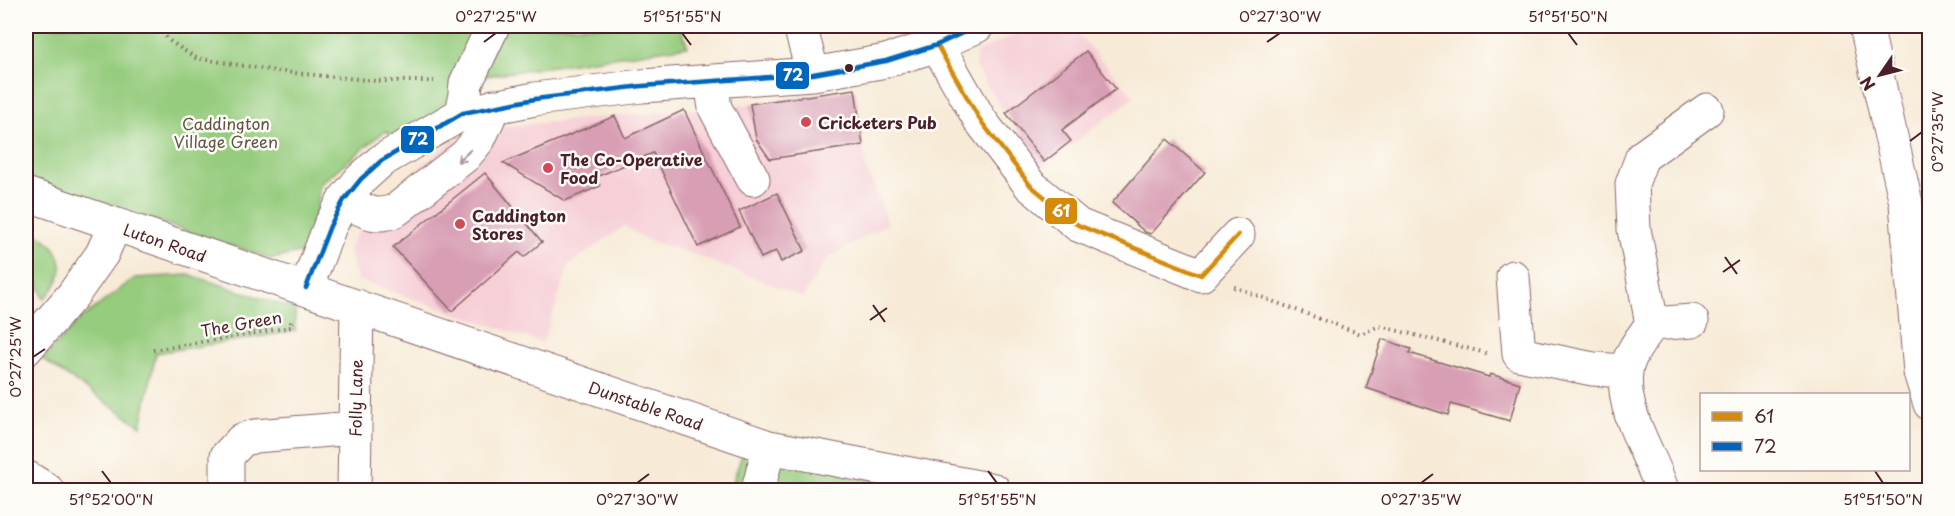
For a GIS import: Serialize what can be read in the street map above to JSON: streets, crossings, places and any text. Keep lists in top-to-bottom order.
{
  "streets": {
    "street": ["Luton Road", "Folly Lane", "Dunstable Road"],
    "path": ["The Green"]
  },
  "crossings": [
    ["Luton Road", "The Green"],
    ["Luton Road", "Dunstable Road"],
    ["The Green", "Dunstable Road"],
    ["Folly Lane", "Dunstable Road"]
  ],
  "parks": ["Caddington Village Green"],
  "places": ["Cricketers Pub", "The Co-Operative Food", "Caddington Stores"],
  "lines": ["transit line 72", "transit line 61"],
  "legend": ["61", "72"],
  "north": "bottom left",
  "coordinates": [
    "0°27'25\"W",
    "51°51'55\"N",
    "0°27'30\"W",
    "51°51'50\"N",
    "0°27'35\"W",
    "51°52'00\"N"
  ]
}
